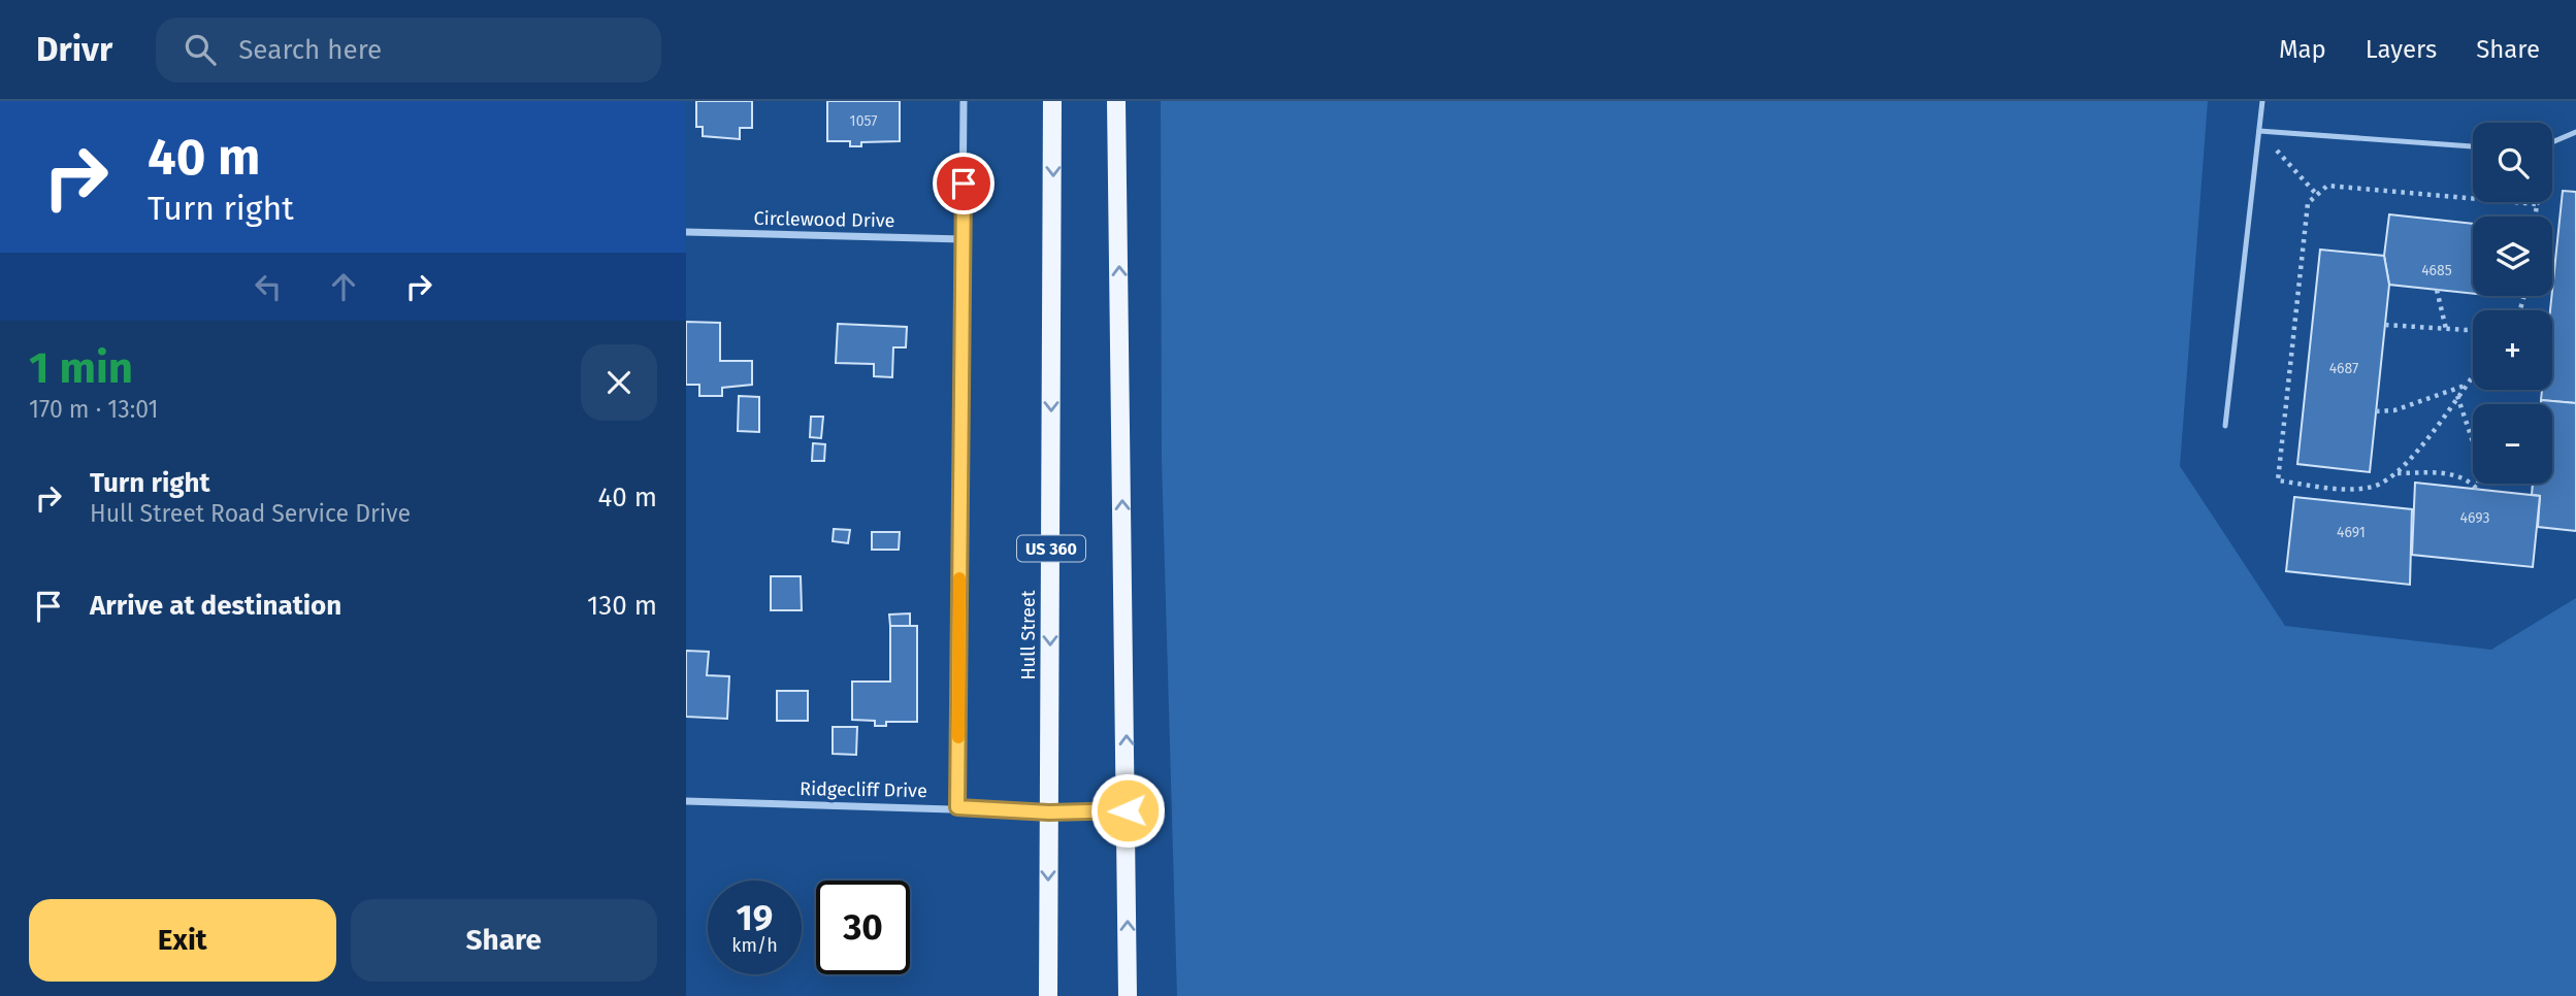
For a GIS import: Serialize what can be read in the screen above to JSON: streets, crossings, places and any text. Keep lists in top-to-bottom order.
{
  "streets": {
    "main road": ["US 360", "Hull Street"],
    "street": ["Circlewood Drive", "Ridgecliff Drive"]
  },
  "crossings": [
    ["Hull Street", "Ridgecliff Drive"]
  ],
  "house_numbers": [
    "1057",
    "4685",
    "4687",
    "4693",
    "4691"
  ],
  "page": {
    "header": "Drivr",
    "search": "Search here",
    "nav": ["Map", "Layers", "Share"],
    "turn": ["40 m", "Turn right"],
    "map_buttons": ["+", "−"],
    "heading": ["1 min", "170 m · 13:01"],
    "list": [
      {
        "name": "Turn right",
        "note": "Hull Street Road Service Drive",
        "value": "40 m"
      },
      {
        "name": "Arrive at destination",
        "value": "130 m"
      }
    ],
    "speed": "19 km/h",
    "limit": "30",
    "buttons": ["Exit", "Share"]
  }
}
